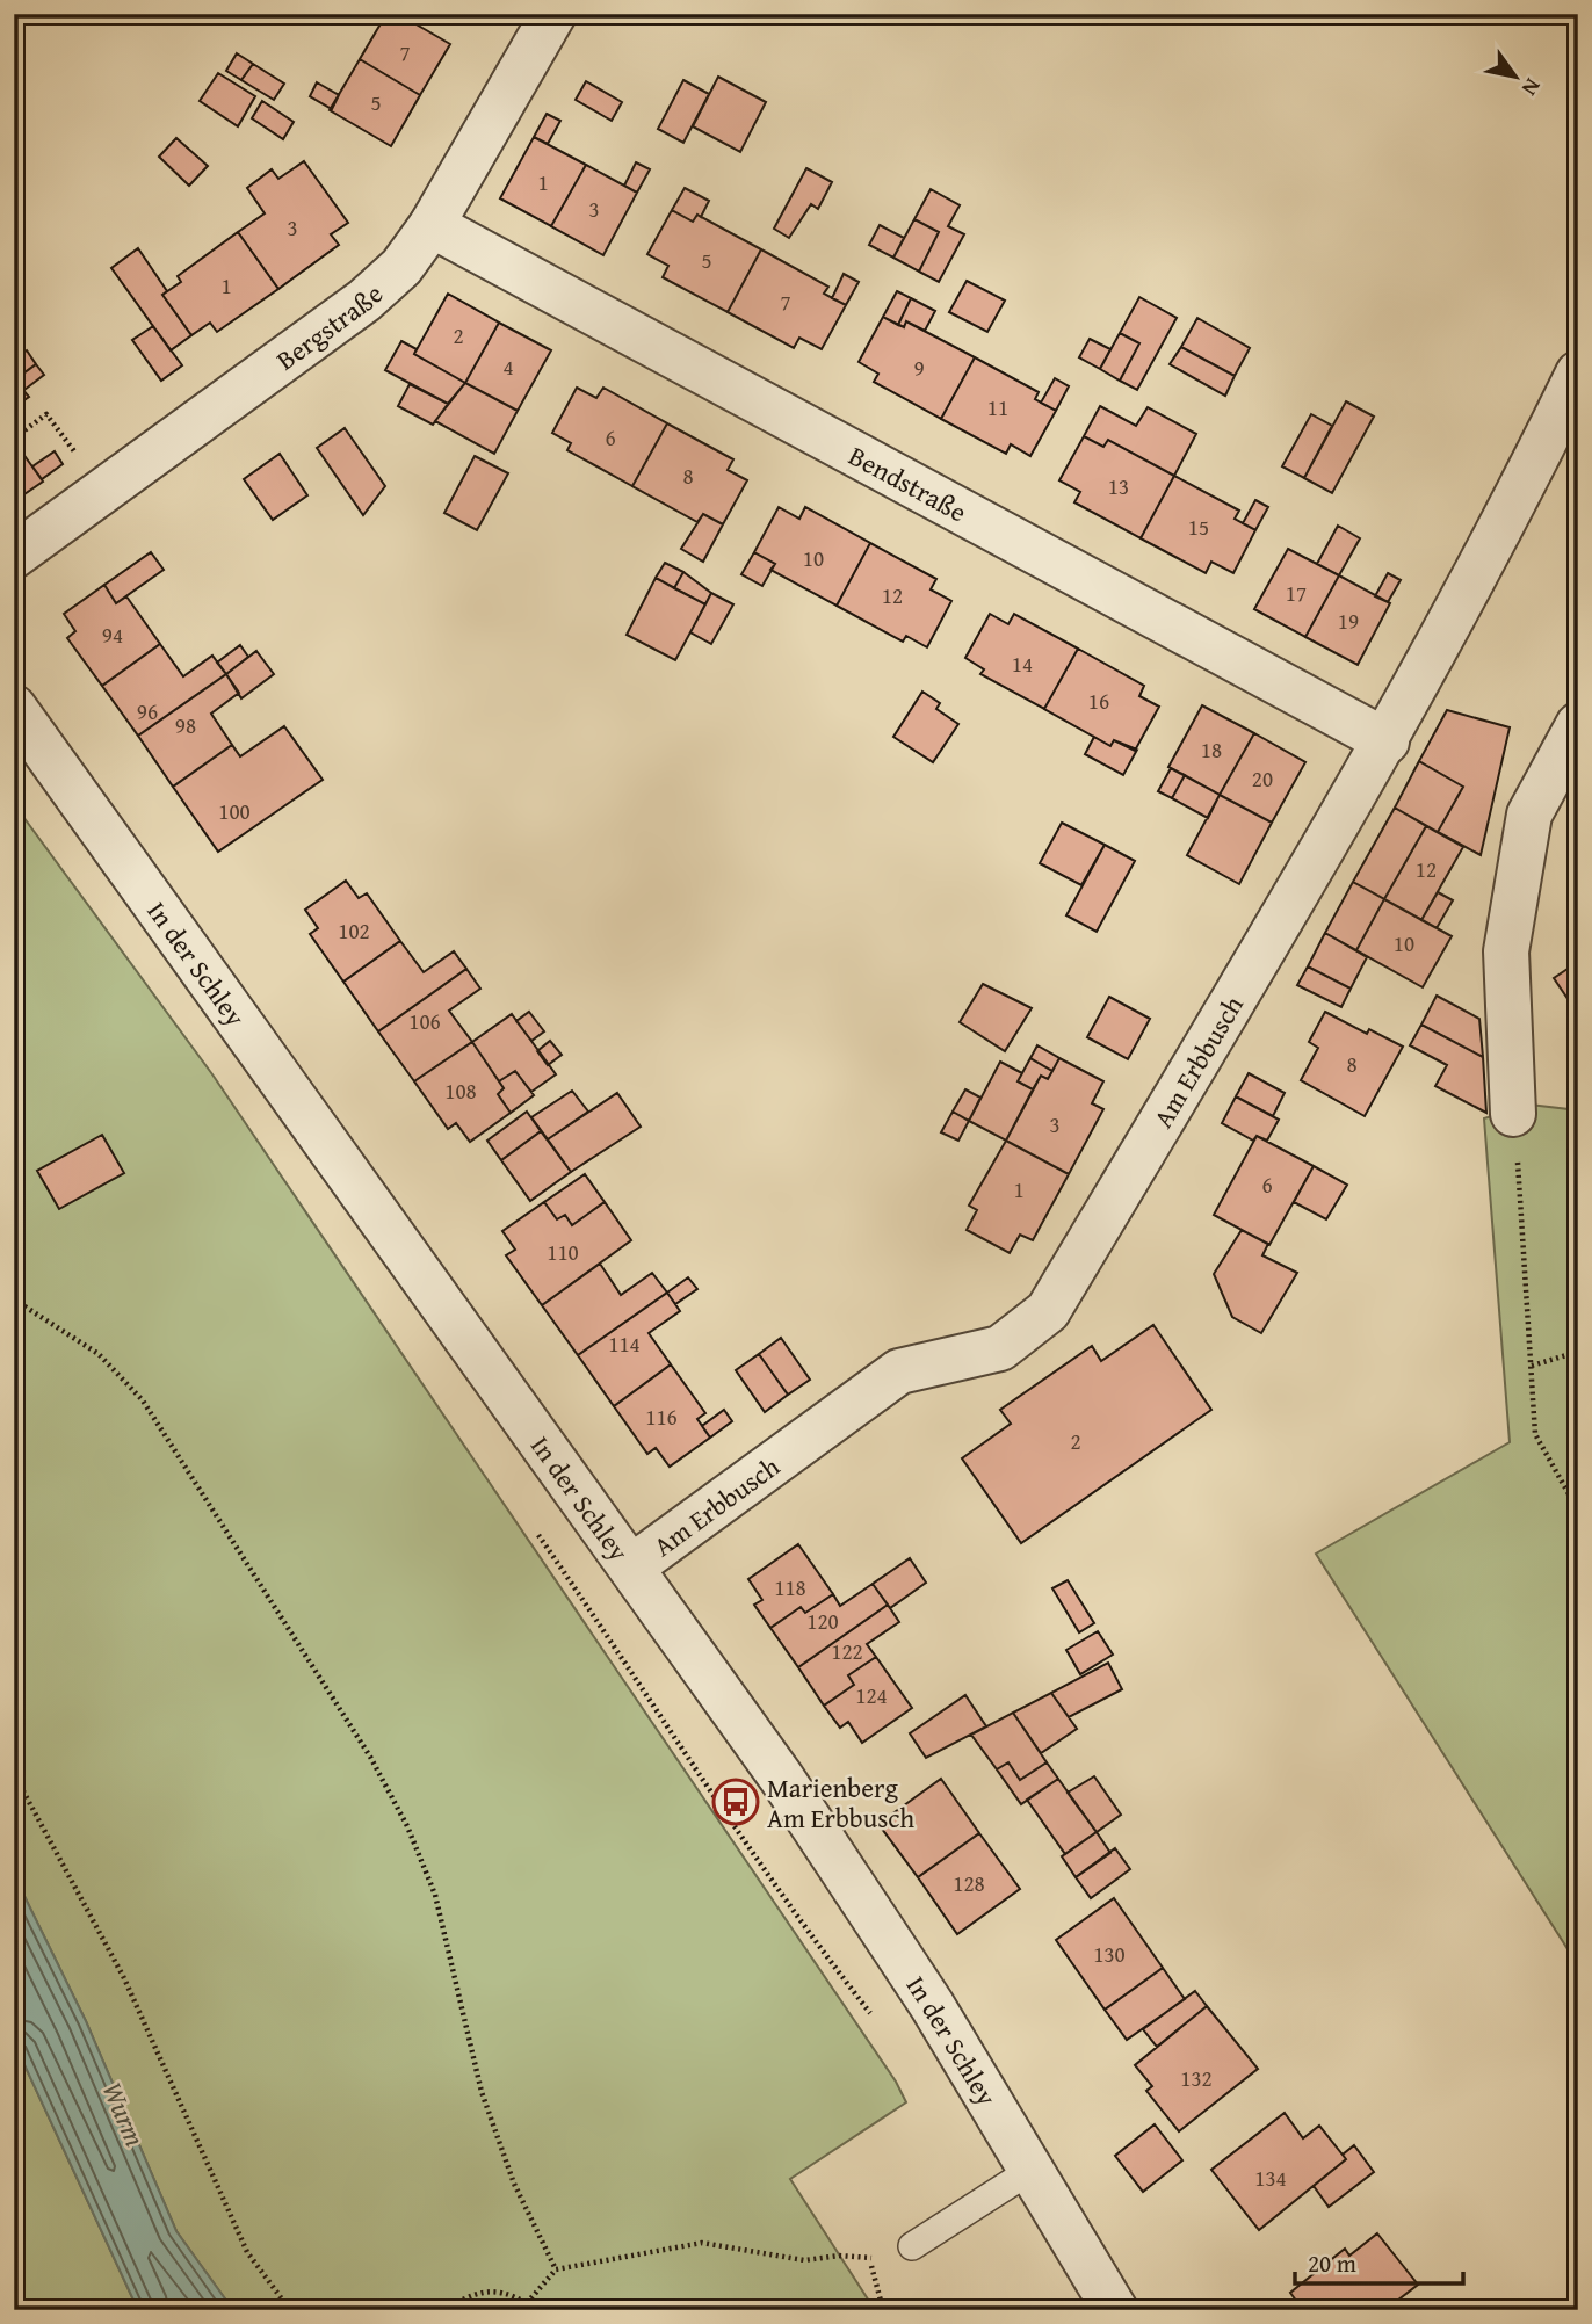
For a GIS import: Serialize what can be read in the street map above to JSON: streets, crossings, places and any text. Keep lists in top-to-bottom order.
{
  "streets": {
    "street": [
      "Bergstraße",
      "Bendstraße",
      "In der Schley",
      "Am Erbbusch"
    ]
  },
  "crossings": [
    ["Bergstraße", "Bendstraße"],
    ["Bendstraße", "Am Erbbusch"],
    ["In der Schley", "Am Erbbusch"]
  ],
  "water": ["Wurm"],
  "places": {
    "bus stop": ["Marienberg Am Erbbusch"]
  },
  "house_numbers": [
    "7",
    "5",
    "1",
    "3",
    "3",
    "5",
    "1",
    "7",
    "2",
    "4",
    "9",
    "11",
    "6",
    "8",
    "13",
    "15",
    "10",
    "17",
    "12",
    "19",
    "94",
    "14",
    "16",
    "96",
    "98",
    "18",
    "20",
    "100",
    "12",
    "102",
    "10",
    "106",
    "8",
    "108",
    "3",
    "6",
    "1",
    "110",
    "114",
    "116",
    "2",
    "118",
    "120",
    "122",
    "124",
    "128",
    "130",
    "132",
    "134"
  ],
  "scale_bar": "20 m",
  "north": "bottom right"
}
